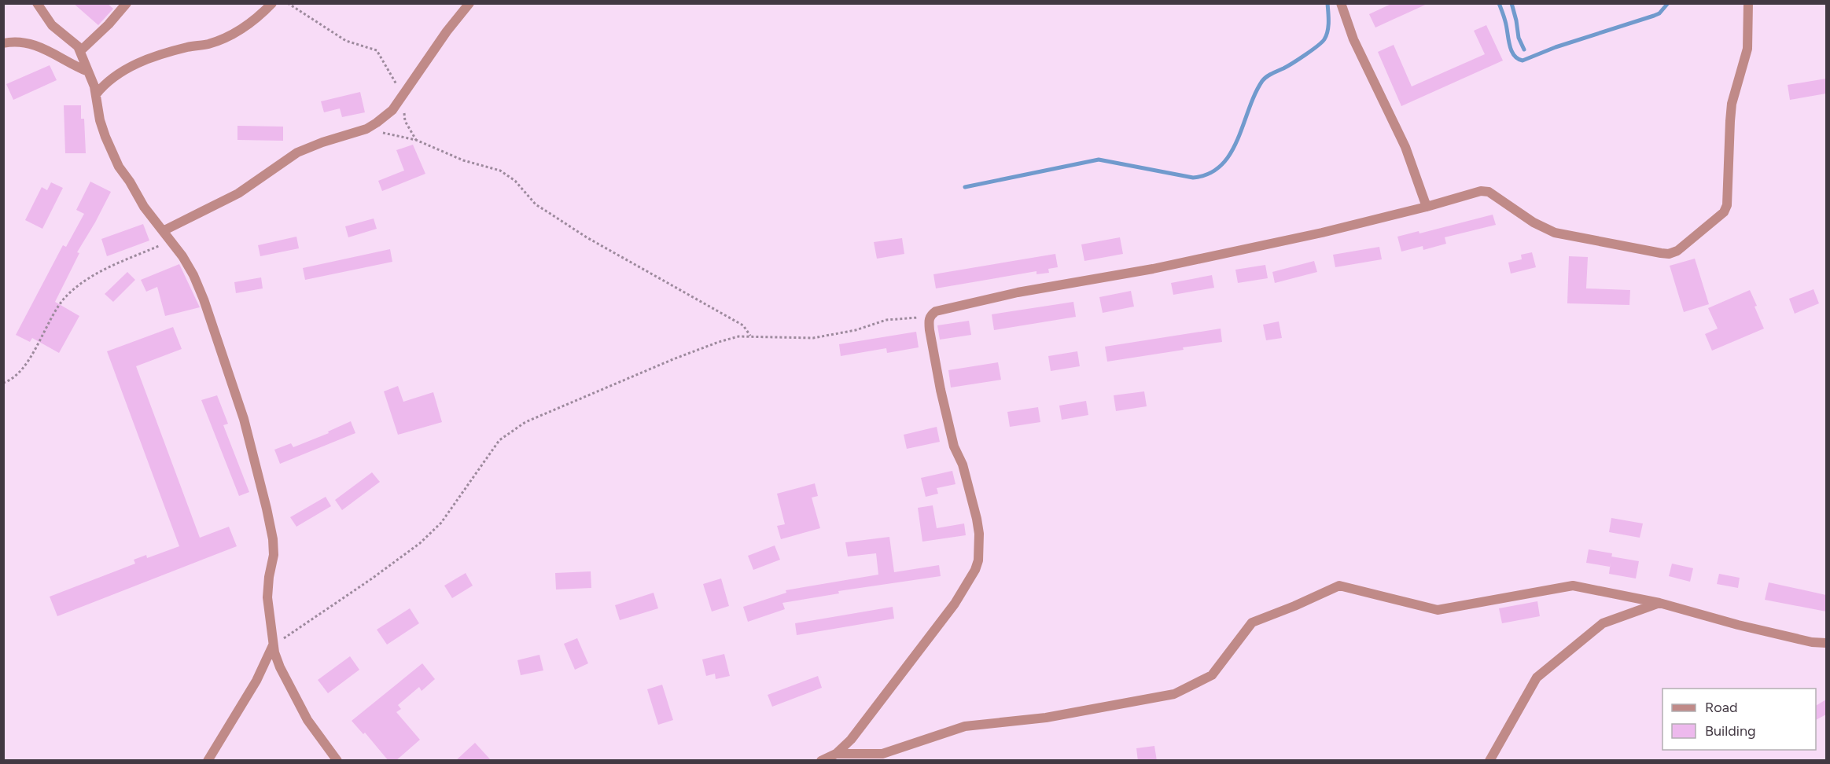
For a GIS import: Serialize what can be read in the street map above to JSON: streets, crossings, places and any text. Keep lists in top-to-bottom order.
{
  "legend": ["Road", "Building"]
}
